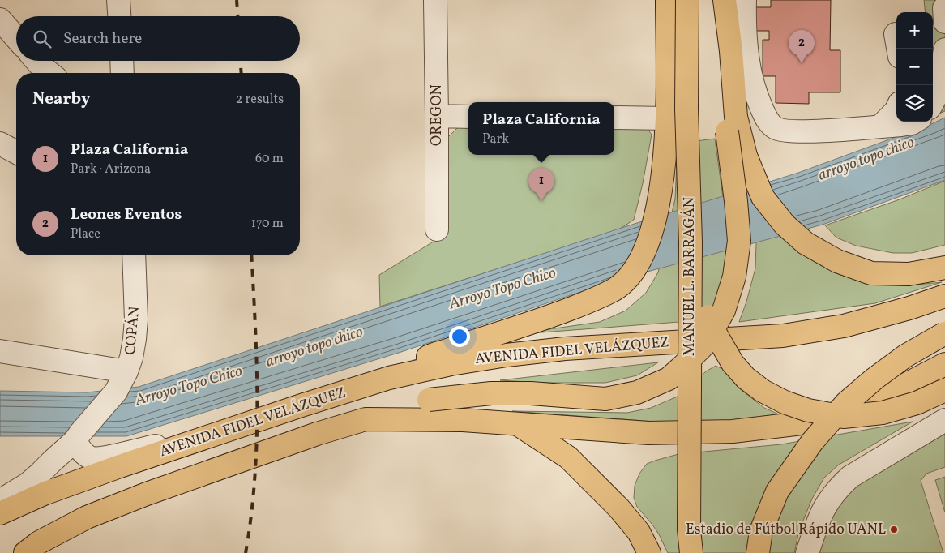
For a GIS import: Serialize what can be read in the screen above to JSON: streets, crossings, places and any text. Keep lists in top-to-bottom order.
{
  "streets": {
    "highway": ["MANUEL L. BARRAGÁN", "AVENIDA FIDEL VELÁZQUEZ"],
    "street": ["OREGON", "COPÁN"]
  },
  "water": ["arroyo topo chico", "Arroyo Topo Chico"],
  "places": ["Estadio de Fútbol Rápido UANL"],
  "page": {
    "map_buttons": ["+", "−"],
    "search": "Search here",
    "pins": ["2", "1"],
    "heading": ["Nearby", "2 results"],
    "popup": ["Plaza California", "Park"],
    "list": [
      {
        "mark": "1",
        "name": "Plaza California",
        "note": "Park · Arizona",
        "value": "60 m"
      },
      {
        "mark": "2",
        "name": "Leones Eventos",
        "note": "Place",
        "value": "170 m"
      }
    ]
  }
}
